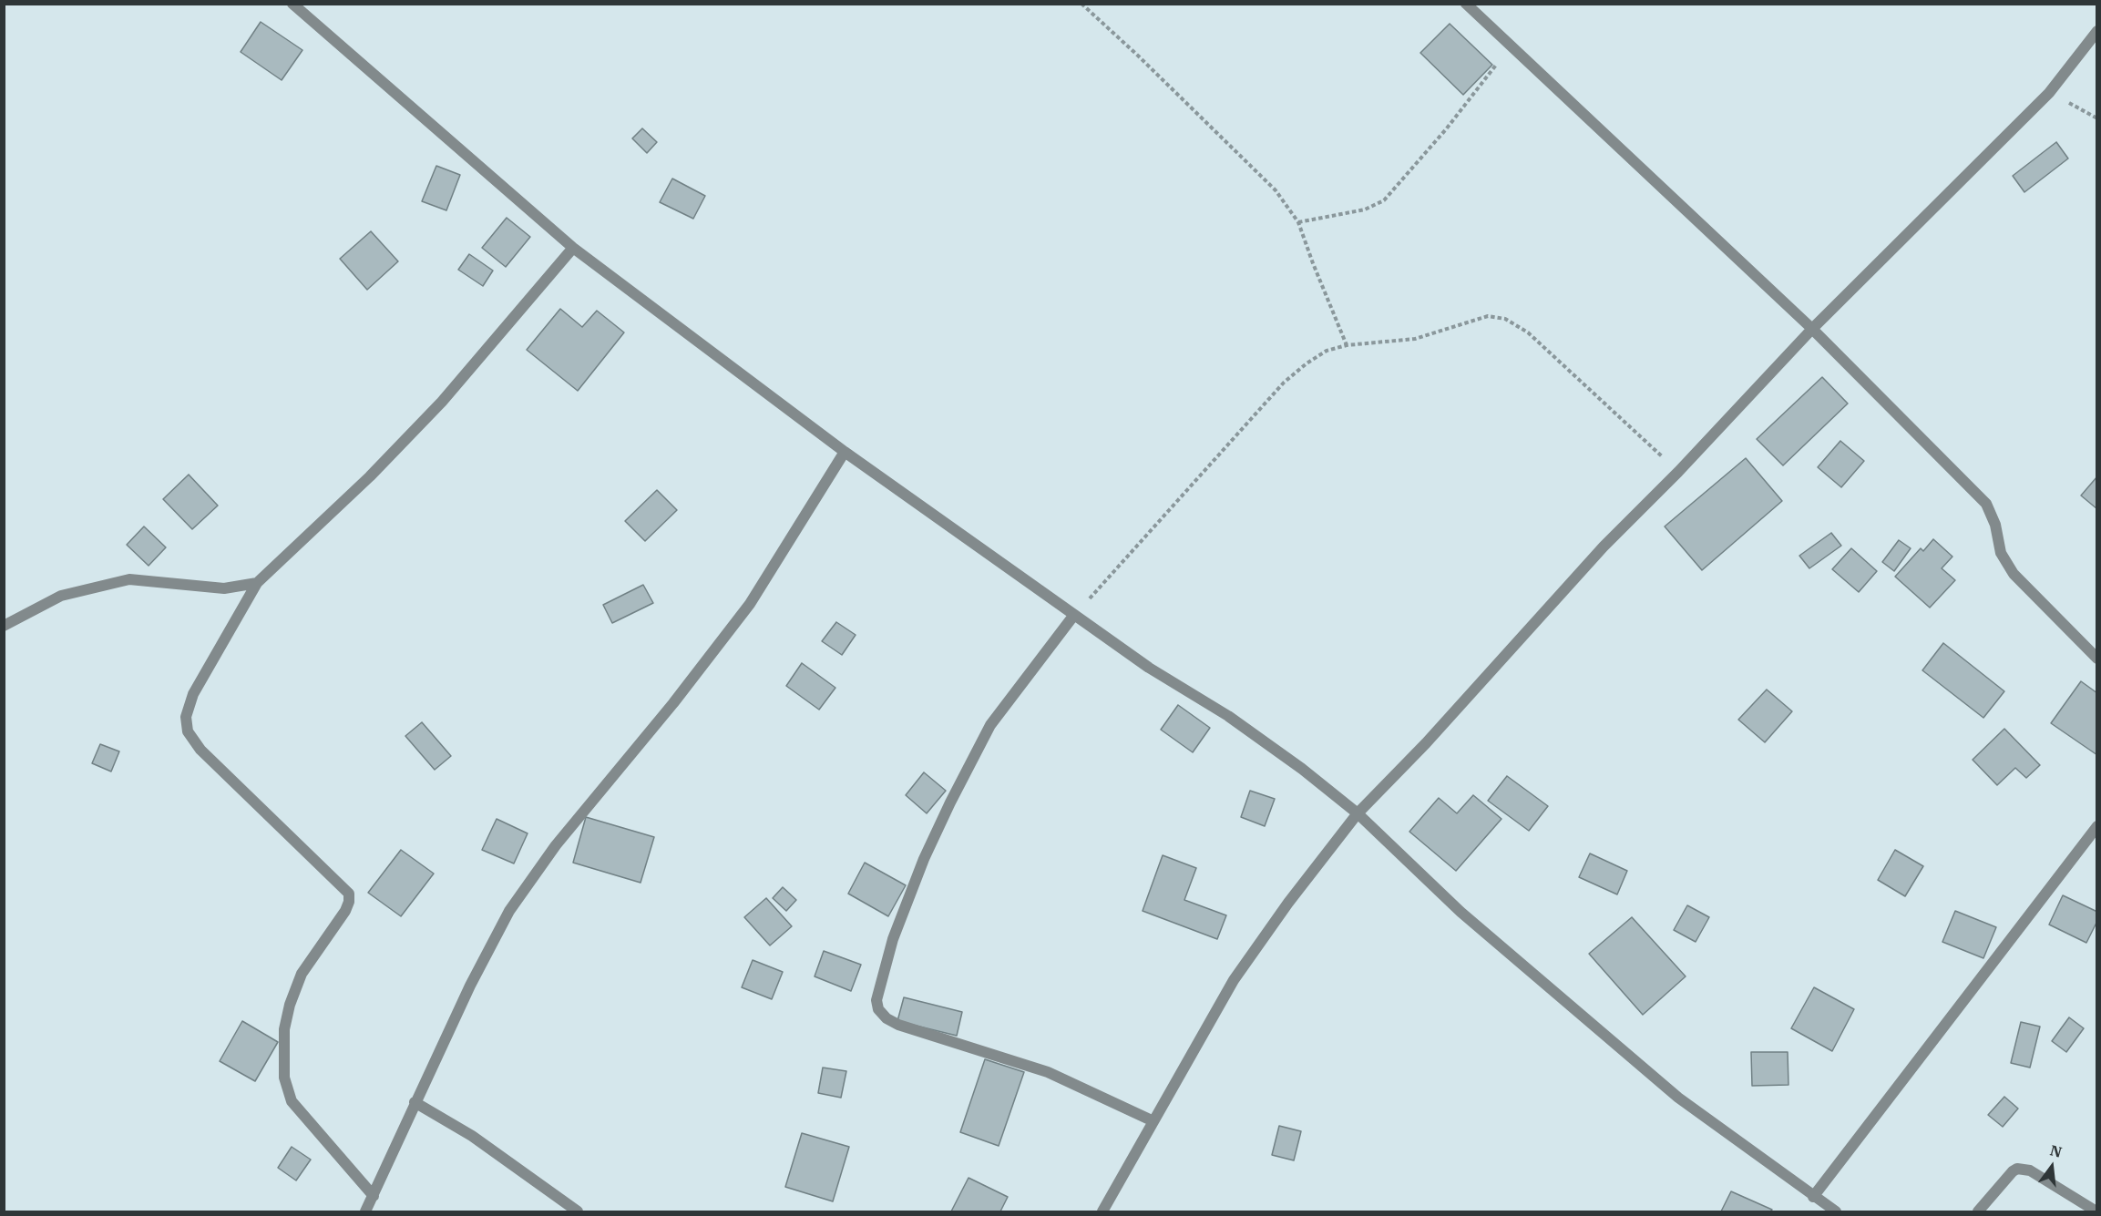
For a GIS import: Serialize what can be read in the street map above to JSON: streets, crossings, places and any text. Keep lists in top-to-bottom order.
{
  "north": "top"
}
